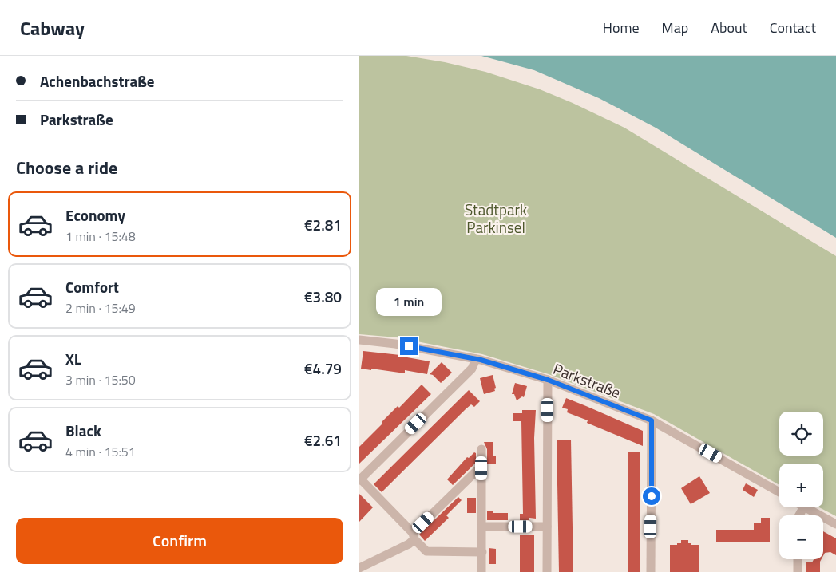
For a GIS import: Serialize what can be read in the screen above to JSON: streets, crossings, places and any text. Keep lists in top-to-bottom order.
{
  "streets": {
    "street": ["Parkstraße"]
  },
  "parks": ["Stadtpark Parkinsel"],
  "page": {
    "header": "Cabway",
    "nav": [
      "Home",
      "Map",
      "About",
      "Contact"
    ],
    "banner": ["Achenbachstraße", "Parkstraße"],
    "heading": "Choose a ride",
    "list": [
      {
        "name": "Economy",
        "note": "1 min · 15:48",
        "value": "€2.81"
      },
      {
        "name": "Comfort",
        "note": "2 min · 15:49",
        "value": "€3.80"
      },
      {
        "name": "XL",
        "note": "3 min · 15:50",
        "value": "€4.79"
      },
      {
        "name": "Black",
        "note": "4 min · 15:51",
        "value": "€2.61"
      }
    ],
    "bubble": "1 min",
    "map_buttons": ["+", "−"],
    "buttons": "Confirm"
  }
}
